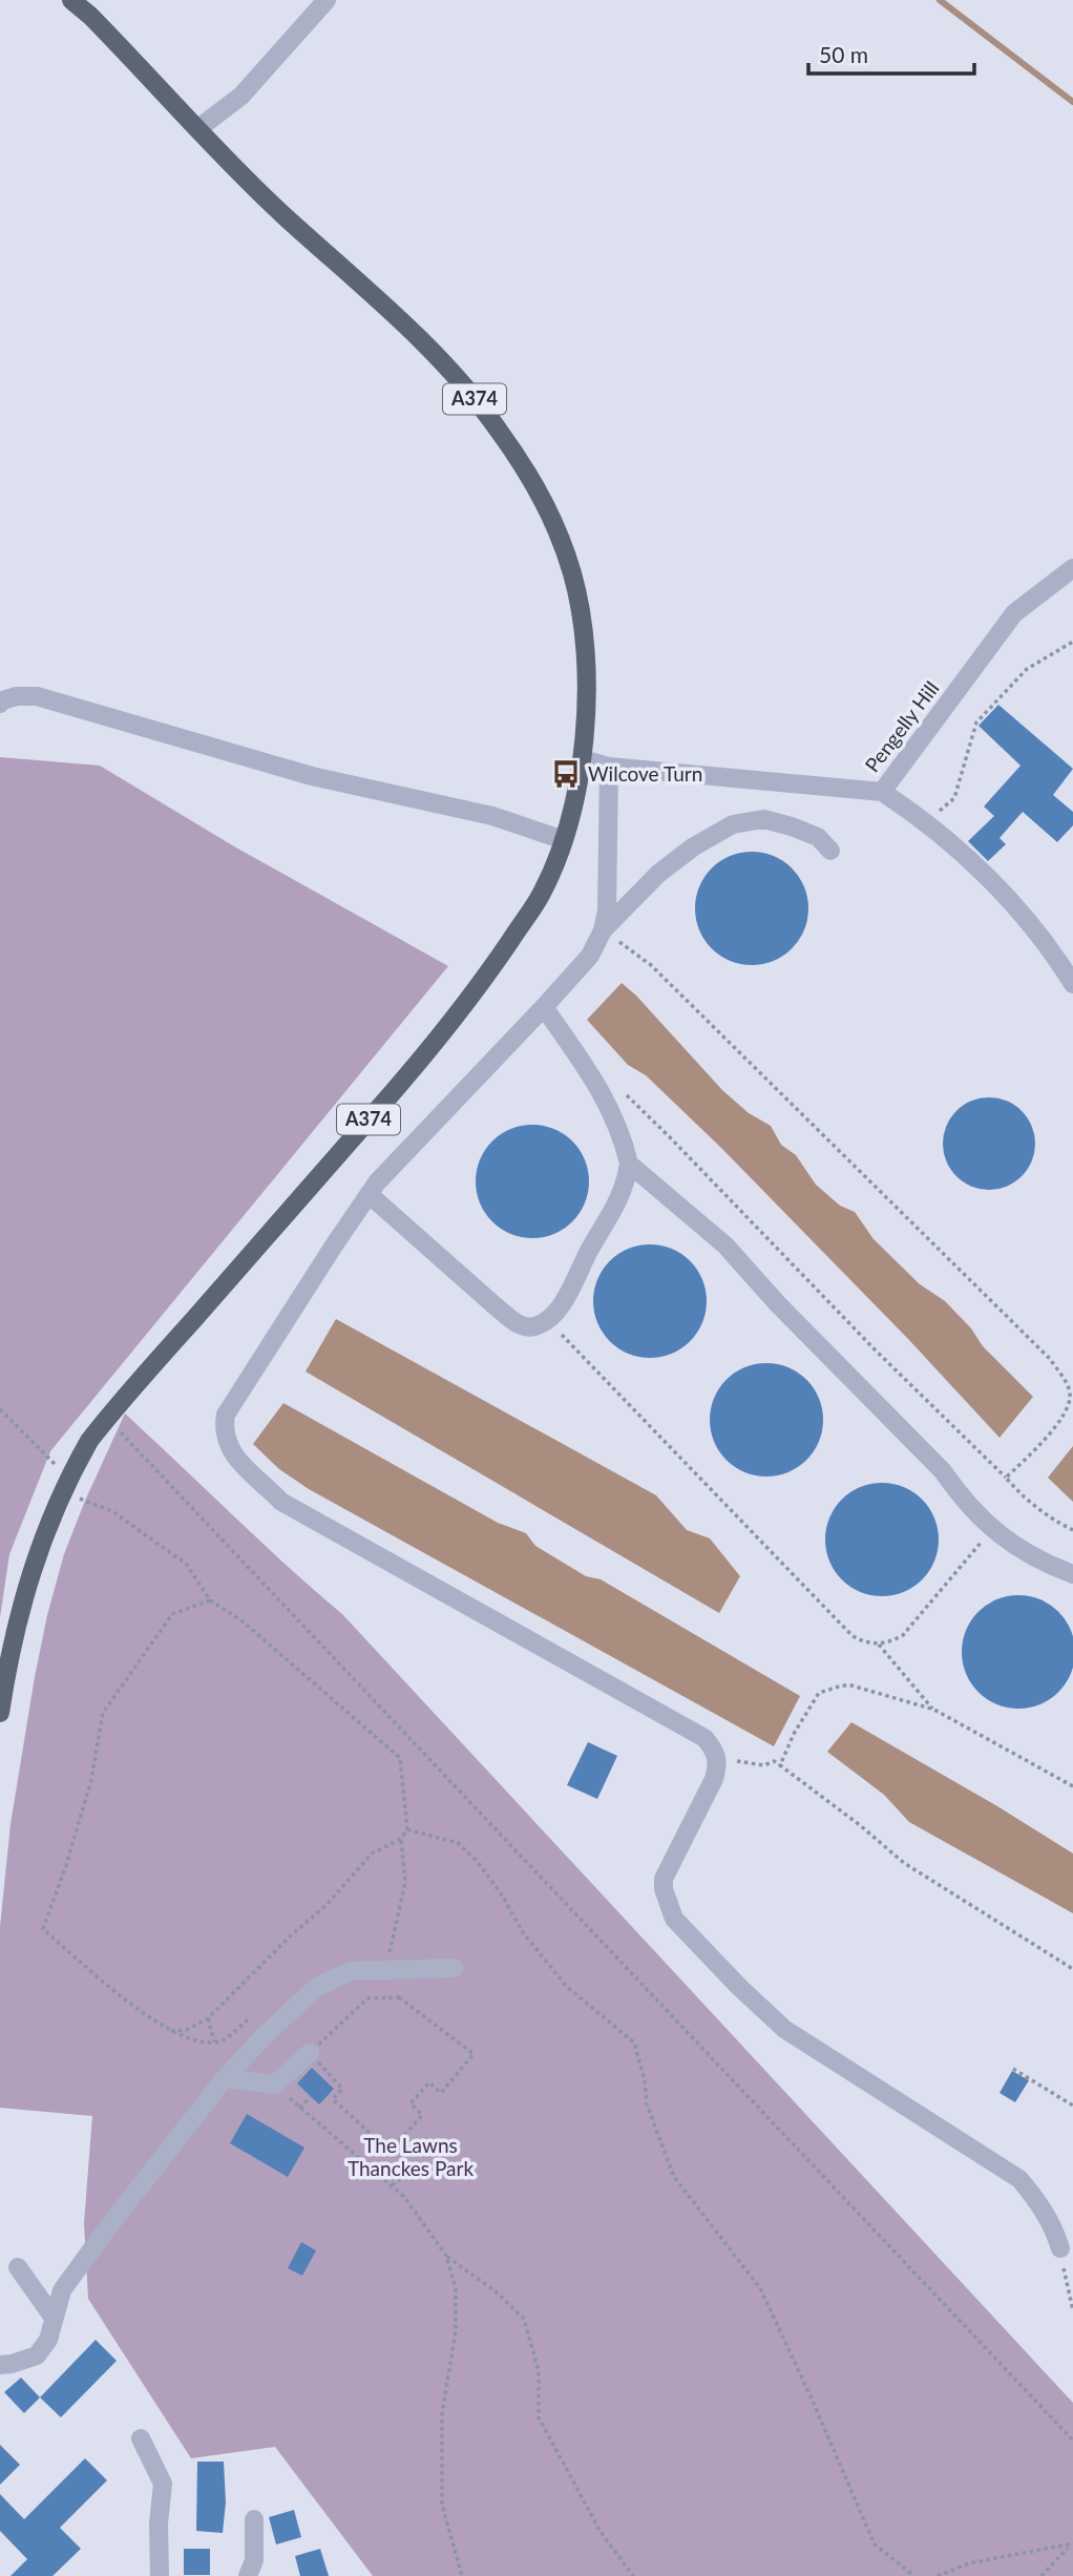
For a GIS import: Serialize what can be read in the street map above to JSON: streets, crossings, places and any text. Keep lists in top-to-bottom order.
{
  "streets": {
    "main road": ["A374"],
    "street": ["Pengelly Hill"]
  },
  "crossings": [
    ["A374", "Pengelly Hill"]
  ],
  "parks": ["The Lawns Thanckes Park"],
  "places": {
    "bus stop": ["Wilcove Turn"]
  },
  "scale_bar": "50 m"
}
